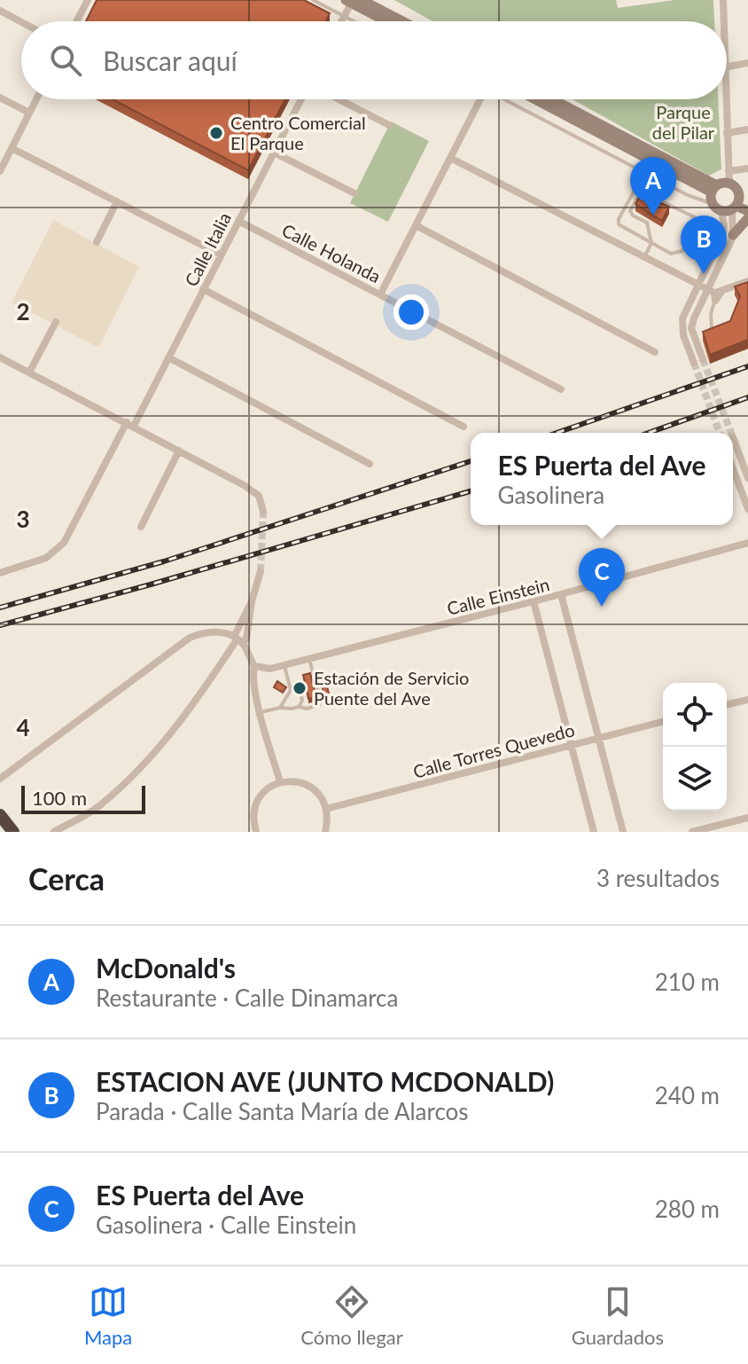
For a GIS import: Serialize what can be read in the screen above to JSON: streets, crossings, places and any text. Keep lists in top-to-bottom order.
{
  "streets": {
    "street": [
      "Calle Italia",
      "Calle Holanda",
      "Calle Einstein",
      "Calle Torres Quevedo"
    ]
  },
  "crossings": [
    ["Calle Italia", "Calle Holanda"]
  ],
  "parks": ["Parque del Pilar"],
  "places": ["Centro Comercial El Parque", "Estación de Servicio Puente del Ave"],
  "scale_bar": "100 m",
  "page": {
    "search": "Buscar aquí",
    "pins": ["A", "B", "C"],
    "popup": ["ES Puerta del Ave", "Gasolinera"],
    "scale": "100 m",
    "heading": ["Cerca", "3 resultados"],
    "list": [
      {
        "mark": "A",
        "name": "McDonald's",
        "note": "Restaurante · Calle Dinamarca",
        "value": "210 m"
      },
      {
        "mark": "B",
        "name": "ESTACION AVE (JUNTO MCDONALD)",
        "note": "Parada · Calle Santa María de Alarcos",
        "value": "240 m"
      },
      {
        "mark": "C",
        "name": "ES Puerta del Ave",
        "note": "Gasolinera · Calle Einstein",
        "value": "280 m"
      }
    ],
    "nav": ["Mapa", "Cómo llegar", "Guardados"]
  },
  "grid": {
    "rows": ["2", "3", "4"]
  }
}
